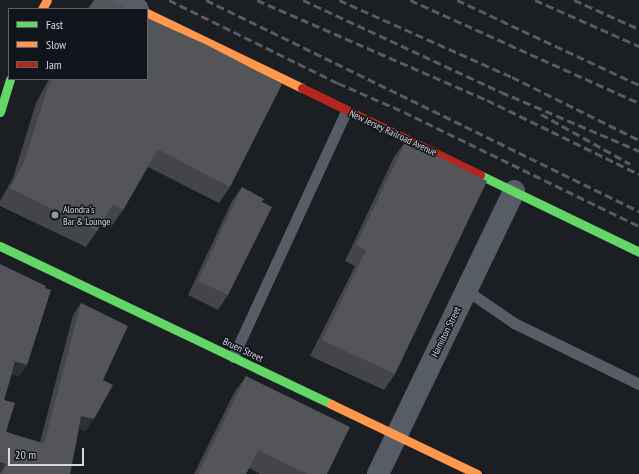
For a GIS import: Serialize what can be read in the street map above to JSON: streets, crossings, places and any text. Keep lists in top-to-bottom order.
{
  "streets": {
    "street": ["New Jersey Railroad Avenue", "Hamilton Street", "Bruen Street"]
  },
  "crossings": [
    ["New Jersey Railroad Avenue", "Hamilton Street"],
    ["Hamilton Street", "Bruen Street"]
  ],
  "places": ["Alondra's Bar & Lounge"],
  "legend": ["Fast", "Slow", "Jam"],
  "scale_bar": "20 m"
}
